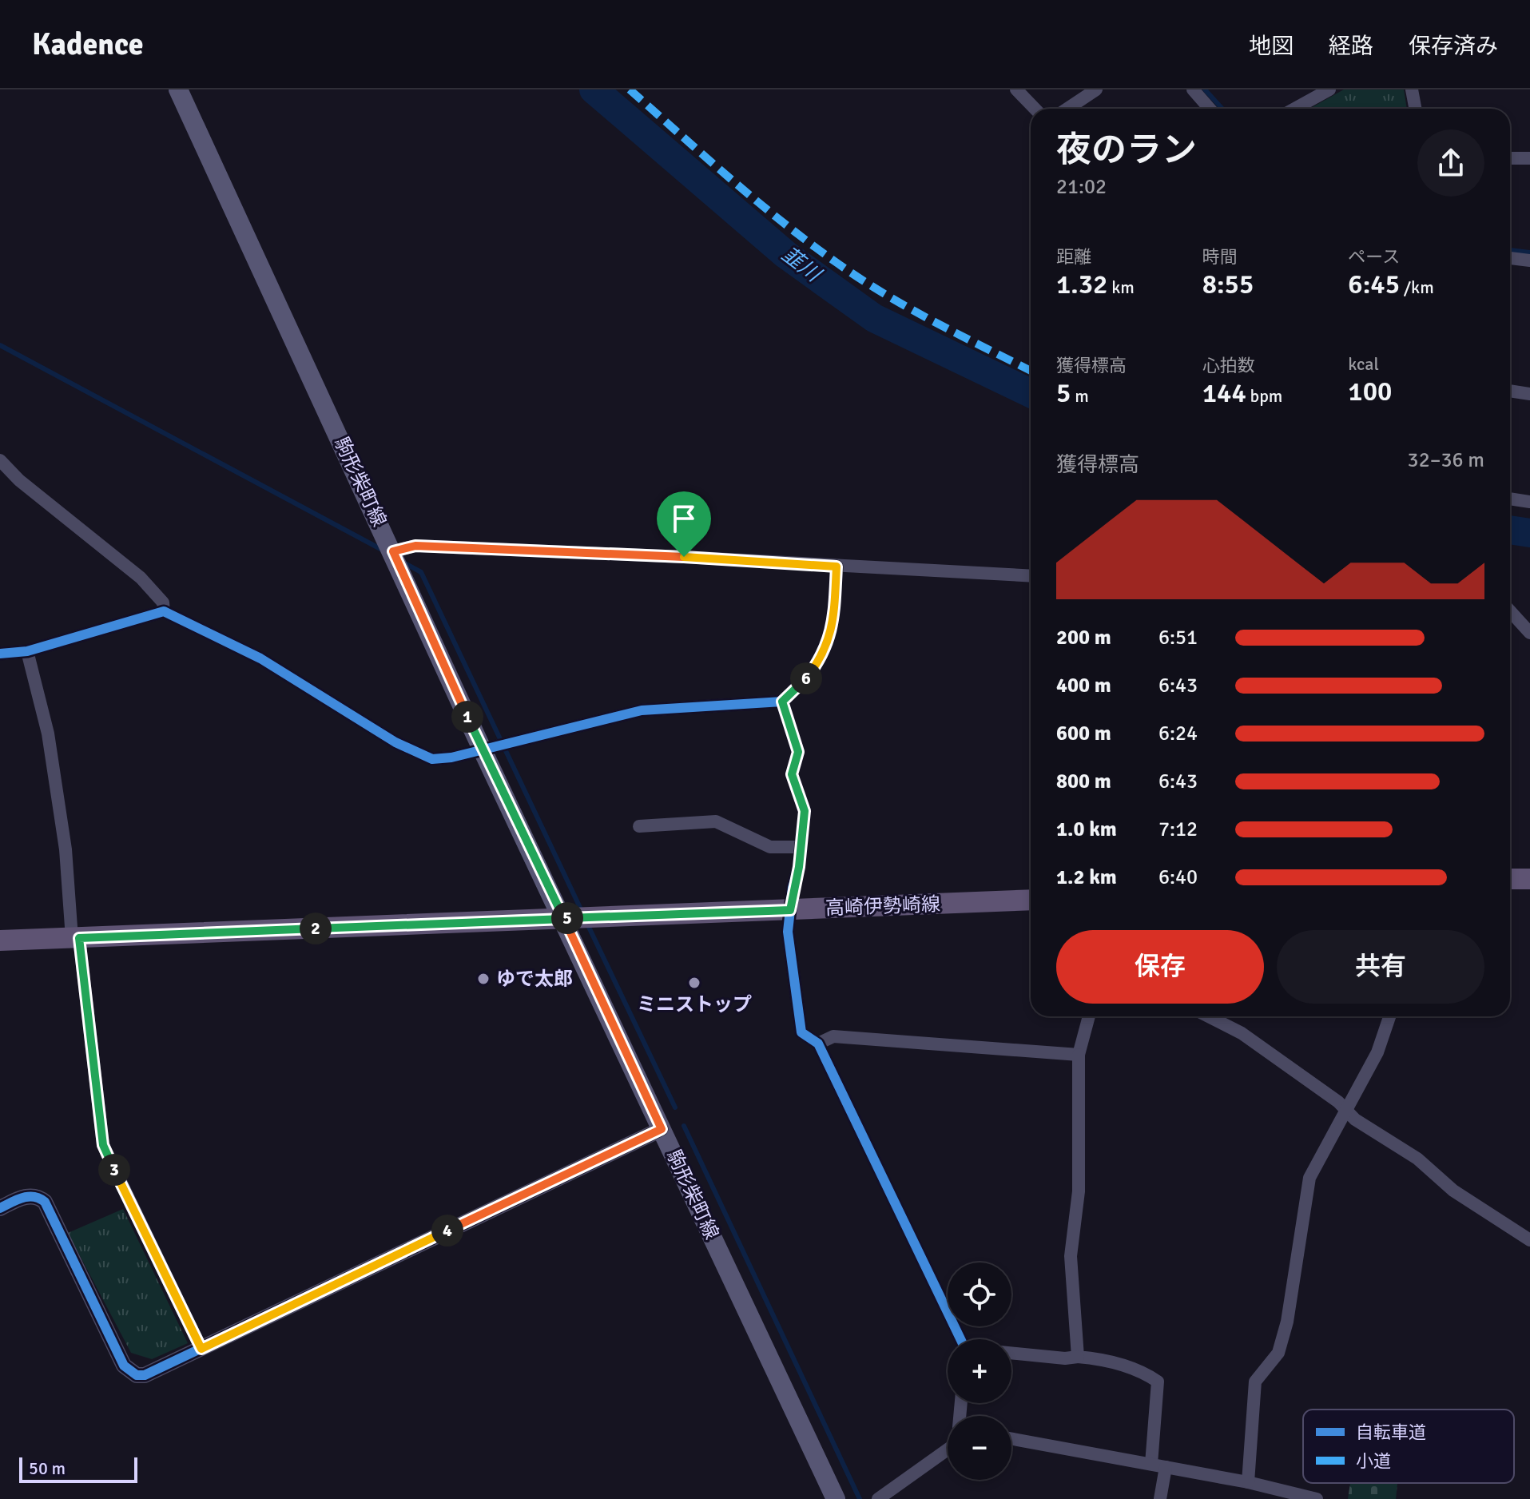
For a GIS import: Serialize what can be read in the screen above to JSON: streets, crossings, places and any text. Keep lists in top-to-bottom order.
{
  "streets": {
    "main road": ["駒形柴町線", "高崎伊勢崎線"]
  },
  "crossings": [
    ["駒形柴町線", "高崎伊勢崎線"]
  ],
  "water": ["韮川"],
  "places": ["ゆで太郎", "ミニストップ"],
  "legend": ["自転車道", "小道"],
  "scale_bar": "50 m",
  "page": {
    "header": "Kadence",
    "nav": ["地図", "経路", "保存済み"],
    "heading": ["夜のラン", "21:02"],
    "stats": [
      ["距離", "1.32 km"],
      ["時間", "8:55"],
      ["ペース", "6:45 /km"],
      ["獲得標高", "5 m"],
      ["心拍数", "144 bpm"],
      ["kcal", "100"]
    ],
    "chart": ["獲得標高", "32–36 m"],
    "list": [
      {
        "name": "200 m",
        "note": "6:51"
      },
      {
        "name": "400 m",
        "note": "6:43"
      },
      {
        "name": "600 m",
        "note": "6:24"
      },
      {
        "name": "800 m",
        "note": "6:43"
      },
      {
        "name": "1.0 km",
        "note": "7:12"
      },
      {
        "name": "1.2 km",
        "note": "6:40"
      }
    ],
    "pins": [
      "6",
      "1",
      "5",
      "2",
      "3",
      "4"
    ],
    "buttons": ["保存", "共有"],
    "map_buttons": ["+", "−"],
    "scale": "50 m"
  }
}
